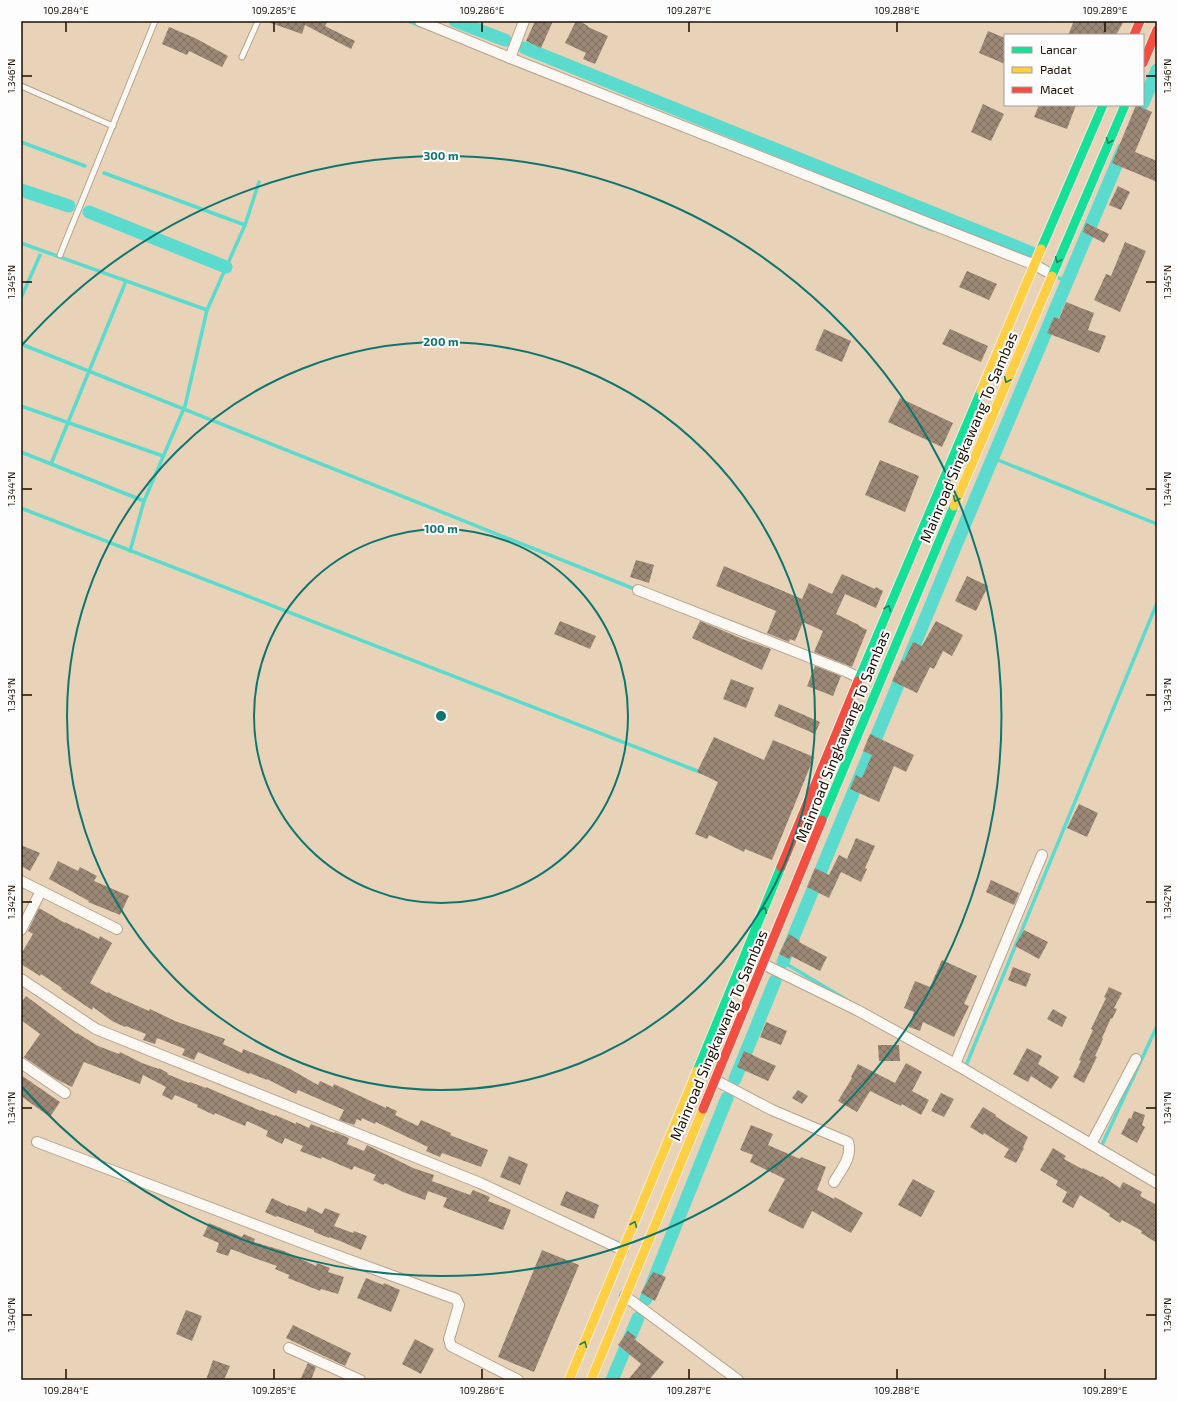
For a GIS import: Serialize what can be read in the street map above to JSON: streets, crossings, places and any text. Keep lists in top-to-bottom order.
{
  "streets": {
    "highway": ["Mainroad Singkawang To Sambas"]
  },
  "legend": ["Lancar", "Padat", "Macet"],
  "coordinates": [
    "109.284°E",
    "109.285°E",
    "109.286°E",
    "109.287°E",
    "109.288°E",
    "109.289°E",
    "1.346°N",
    "1.345°N",
    "1.344°N",
    "1.343°N",
    "1.342°N",
    "1.341°N",
    "1.340°N"
  ],
  "rings": ["300 m", "200 m", "100 m"]
}
